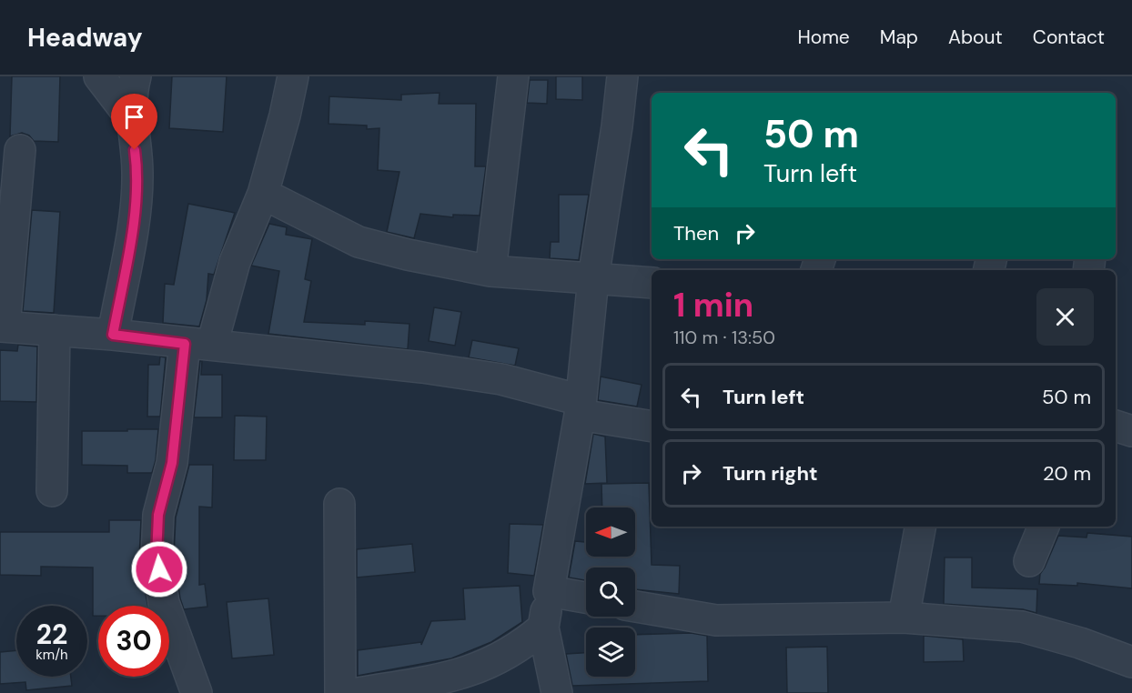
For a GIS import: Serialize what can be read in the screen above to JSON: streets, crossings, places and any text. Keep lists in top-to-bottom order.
{
  "north": "left",
  "page": {
    "header": "Headway",
    "nav": [
      "Home",
      "Map",
      "About",
      "Contact"
    ],
    "turn": ["50 m", "Turn left"],
    "then": "Then",
    "heading": ["1 min", "110 m · 13:50"],
    "list": [
      {
        "name": "Turn left",
        "value": "50 m"
      },
      {
        "name": "Turn right",
        "value": "20 m"
      }
    ],
    "speed": "22 km/h",
    "limit": "30"
  }
}
